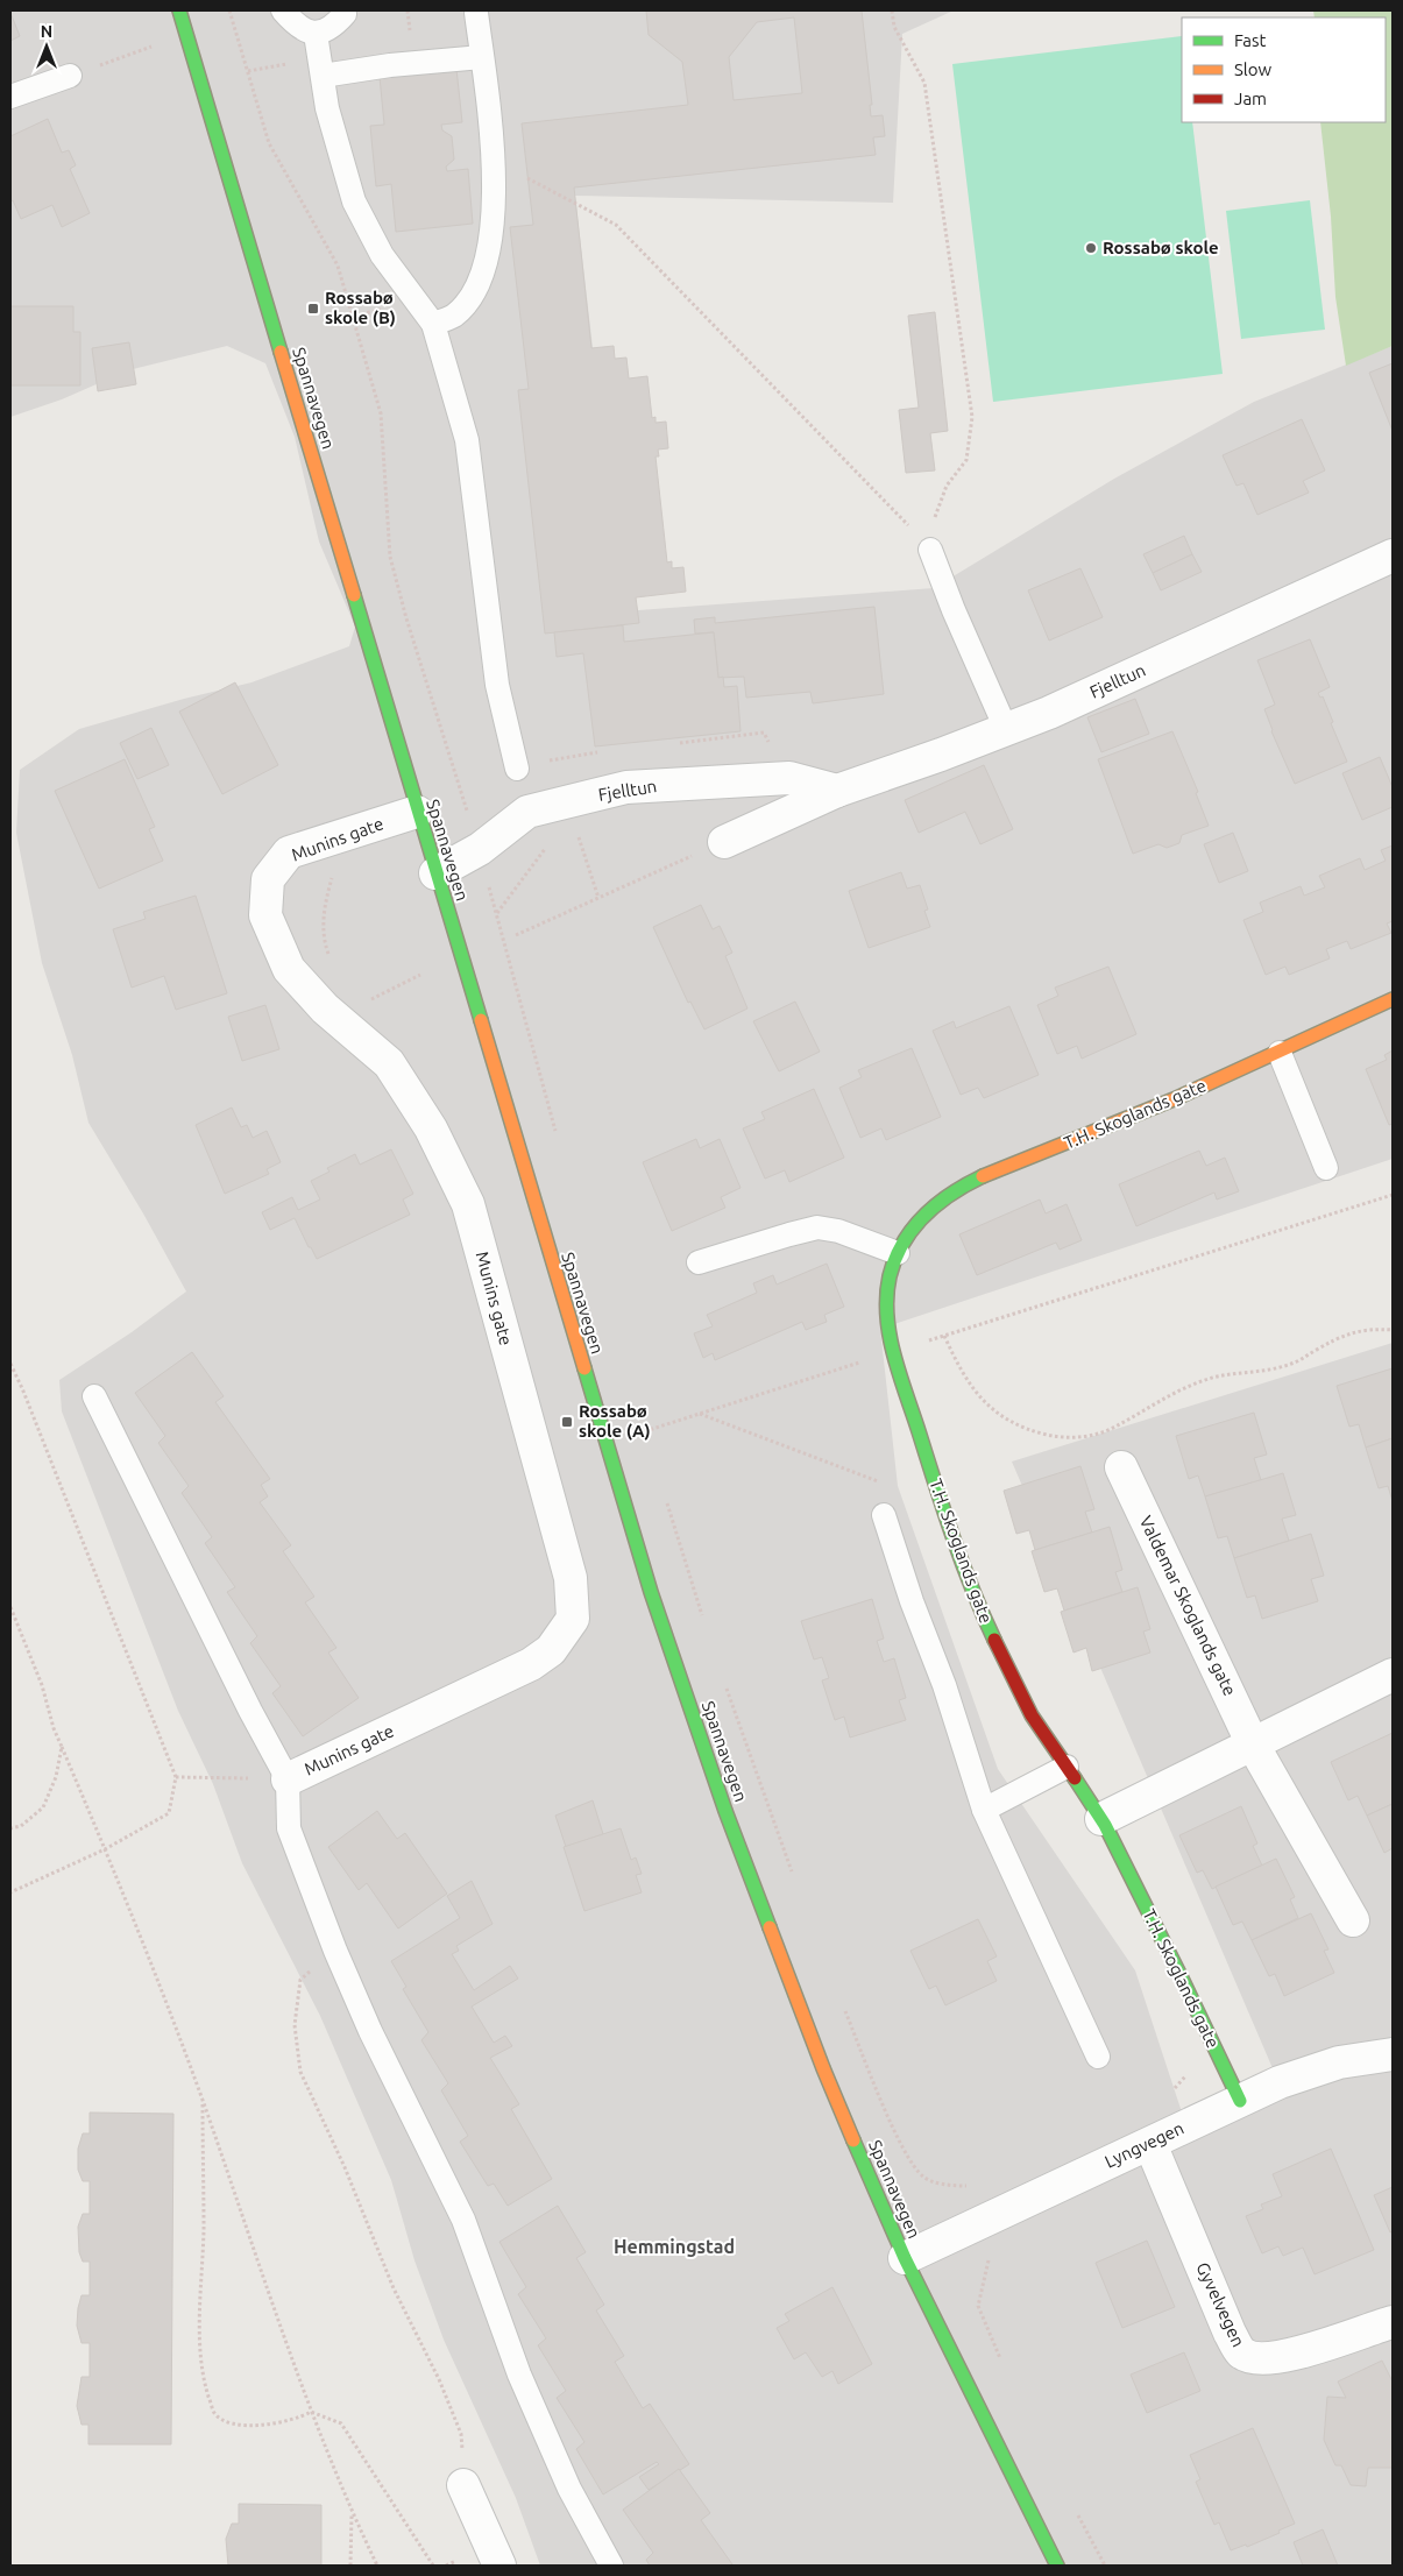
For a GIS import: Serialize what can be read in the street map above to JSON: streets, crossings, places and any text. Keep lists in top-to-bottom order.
{
  "streets": {
    "main road": ["Spannavegen", "T.H. Skoglands gate"],
    "street": [
      "Fjelltun",
      "Munins gate",
      "Valdemar Skoglands gate",
      "Lyngvegen",
      "Gyvelvegen"
    ]
  },
  "crossings": [
    ["Spannavegen", "Fjelltun"],
    ["Spannavegen", "Munins gate"],
    ["Spannavegen", "Lyngvegen"],
    ["T.H. Skoglands gate", "Lyngvegen"],
    ["Lyngvegen", "Gyvelvegen"]
  ],
  "districts": ["Hemmingstad"],
  "places": {
    "other": ["Rossabø skole"],
    "transit": ["Rossabø skole (B)", "Rossabø skole (A)"]
  },
  "legend": ["Fast", "Slow", "Jam"],
  "north": "top"
}
